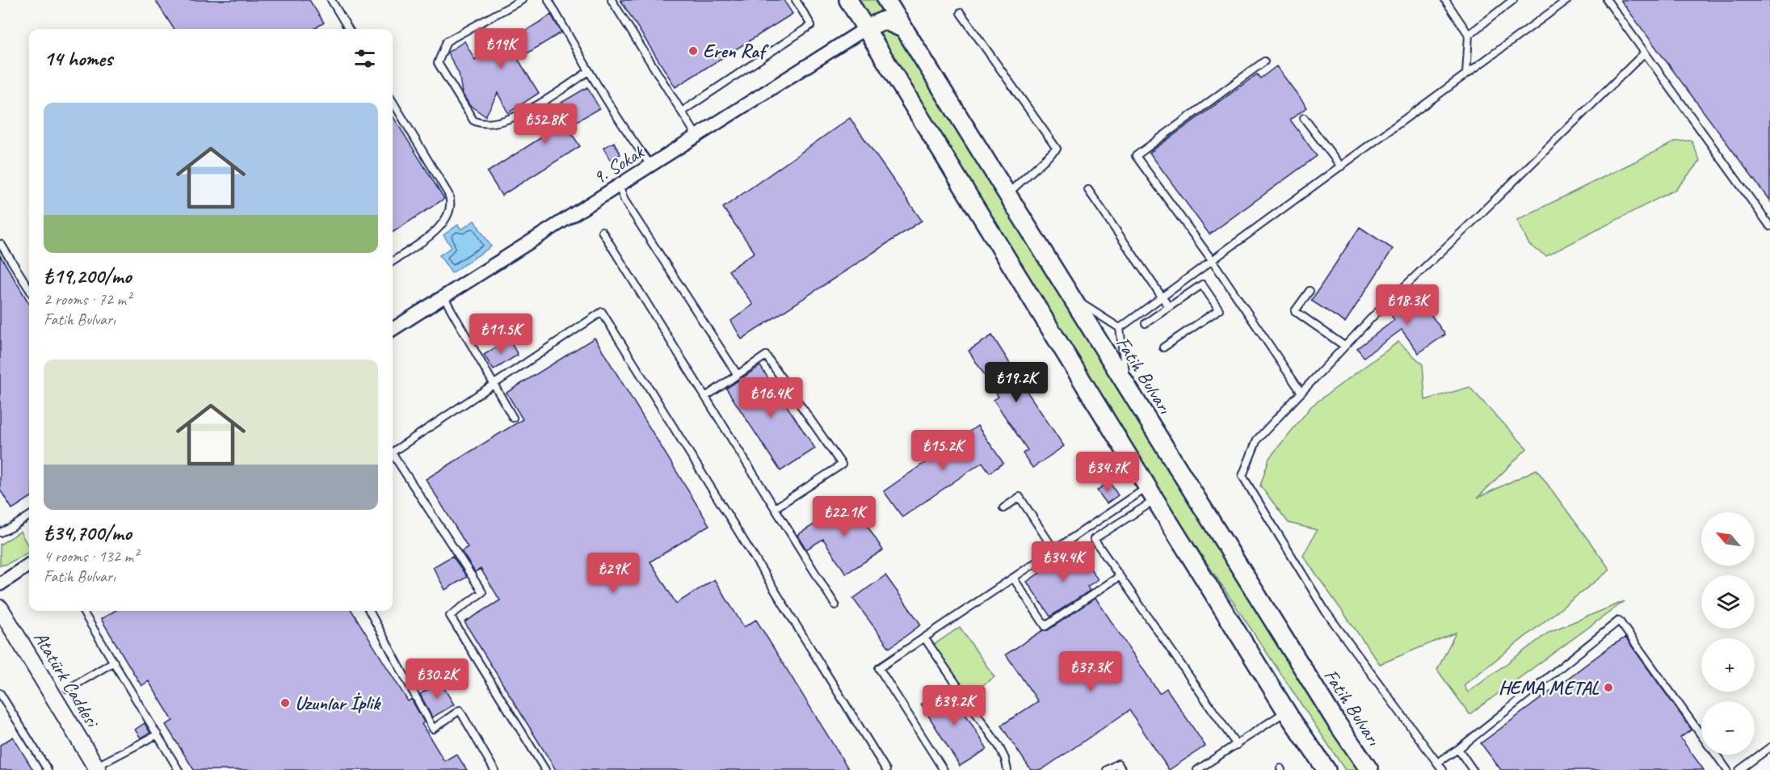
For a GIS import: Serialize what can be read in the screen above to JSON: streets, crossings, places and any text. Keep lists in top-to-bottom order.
{
  "streets": {
    "main road": ["Fatih Bulvarı"],
    "street": ["9. Sokak", "Atatürk Caddesi"]
  },
  "places": ["Eren Raf", "HEMA METAL", "Uzunlar İplik"],
  "north": "top left",
  "page": {
    "price": [
      "₺19K",
      "₺52.8K",
      "₺18.3K",
      "₺11.5K",
      "₺19.2K",
      "₺16.4K",
      "₺15.2K",
      "₺34.7K",
      "₺22.1K",
      "₺34.4K",
      "₺29K",
      "₺37.3K",
      "₺30.2K",
      "₺39.2K"
    ],
    "heading": "14 homes",
    "list": [
      {
        "name": "₺19,200/mo",
        "note": "2 rooms · 72 m² · Fatih Bulvarı"
      },
      {
        "name": "₺34,700/mo",
        "note": "4 rooms · 132 m² · Fatih Bulvarı"
      }
    ],
    "map_buttons": ["+", "−"]
  }
}
